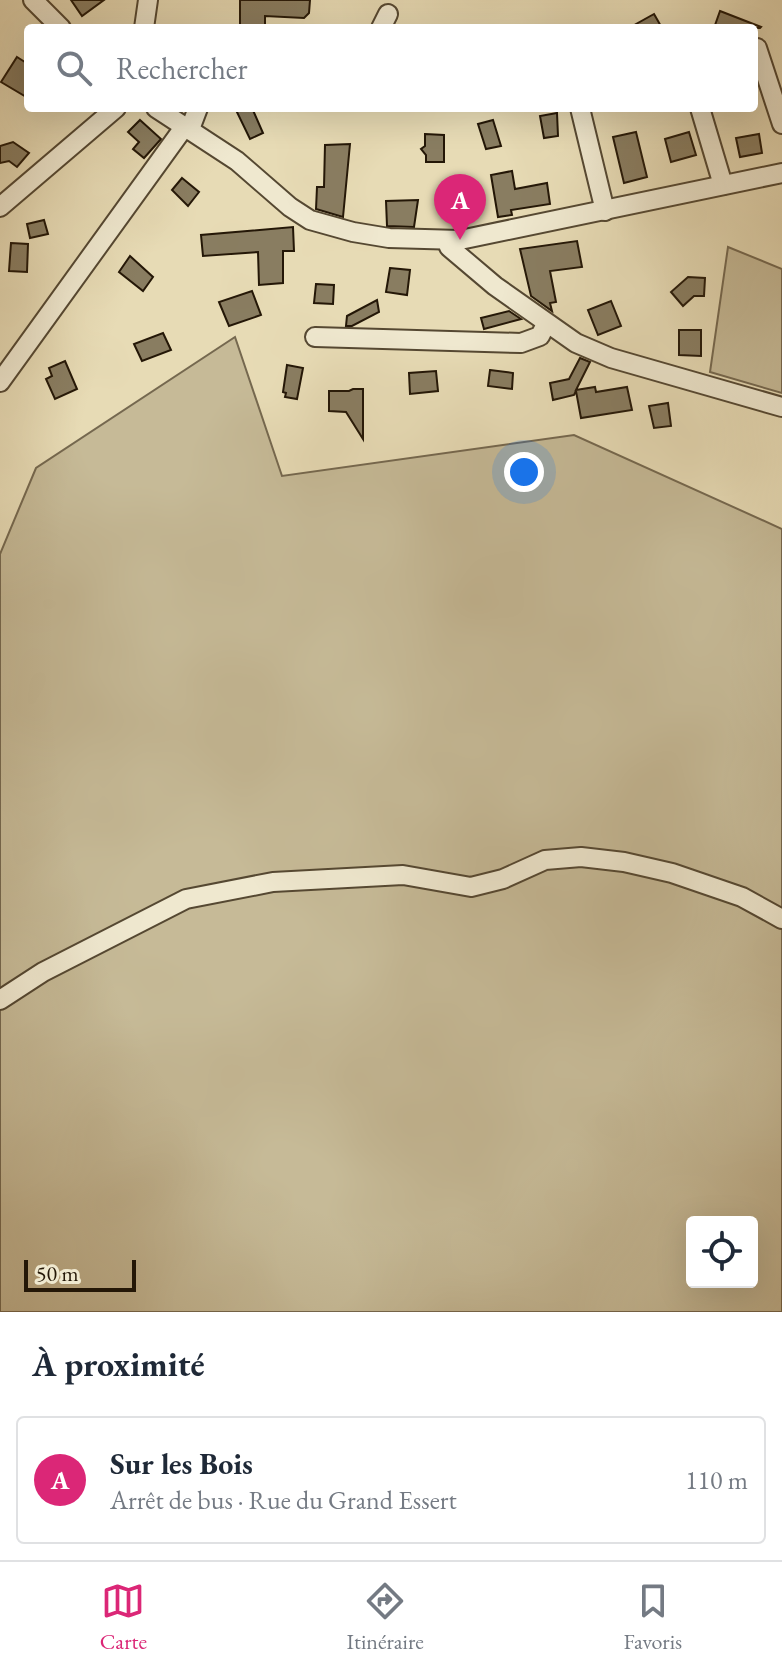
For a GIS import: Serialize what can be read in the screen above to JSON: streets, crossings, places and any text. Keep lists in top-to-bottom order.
{
  "scale_bar": "50 m",
  "page": {
    "search": "Rechercher",
    "pins": "A",
    "scale": "50 m",
    "heading": "À proximité",
    "list": [
      {
        "mark": "A",
        "name": "Sur les Bois",
        "note": "Arrêt de bus · Rue du Grand Essert",
        "value": "110 m"
      }
    ],
    "nav": ["Carte", "Itinéraire", "Favoris"]
  }
}
